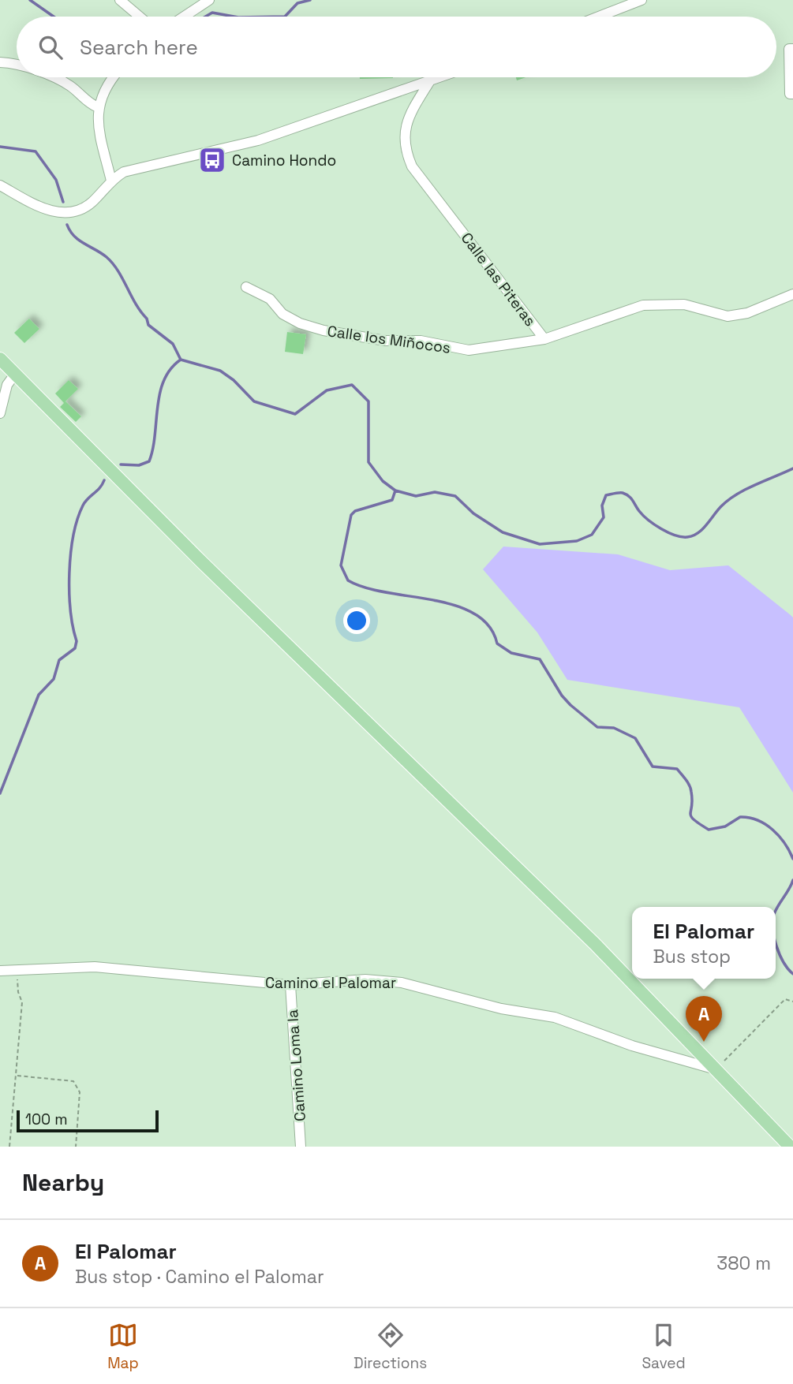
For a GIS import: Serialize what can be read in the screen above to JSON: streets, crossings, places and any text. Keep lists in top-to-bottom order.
{
  "streets": {
    "street": [
      "Calle las Piteras",
      "Calle los Miñocos",
      "Camino el Palomar",
      "Camino Loma la"
    ]
  },
  "crossings": [
    ["Calle las Piteras", "Calle los Miñocos"],
    ["Camino el Palomar", "Camino Loma la"]
  ],
  "places": {
    "bus stop": ["Camino Hondo"]
  },
  "scale_bar": "100 m",
  "page": {
    "search": "Search here",
    "popup": ["El Palomar", "Bus stop"],
    "pins": "A",
    "scale": "100 m",
    "heading": "Nearby",
    "list": [
      {
        "mark": "A",
        "name": "El Palomar",
        "note": "Bus stop · Camino el Palomar",
        "value": "380 m"
      }
    ],
    "nav": ["Map", "Directions", "Saved"]
  }
}
